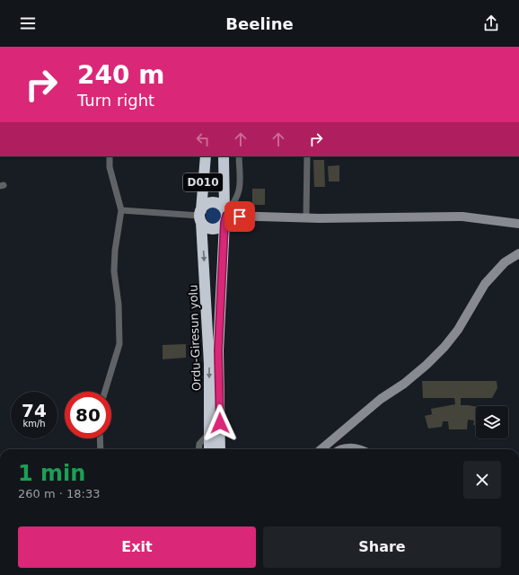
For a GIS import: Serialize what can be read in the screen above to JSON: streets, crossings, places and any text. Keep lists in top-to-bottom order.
{
  "streets": {
    "highway": ["D010", "Ordu-Giresun yolu"]
  },
  "page": {
    "header": "Beeline",
    "turn": ["240 m", "Turn right"],
    "speed": "74 km/h",
    "limit": "80",
    "heading": ["1 min", "260 m · 18:33"],
    "buttons": ["Exit", "Share"]
  }
}
